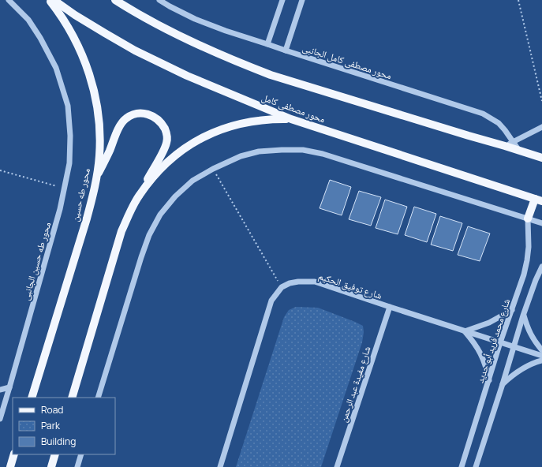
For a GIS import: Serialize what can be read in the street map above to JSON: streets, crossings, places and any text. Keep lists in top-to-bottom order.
{
  "streets": {
    "main road": ["محور مصطفى كامل", "محور طه حسين"],
    "street": [
      "محور مصطفى كامل الجانبى",
      "محور طه حسين الجانبى",
      "شارع توفيق الحكيم",
      "شارع محمد فريد أبو حديد",
      "شارع مفيدة عبد الرحمن"
    ]
  },
  "crossings": [
    ["شارع توفيق الحكيم", "شارع محمد فريد أبو حديد"],
    ["شارع توفيق الحكيم", "شارع مفيدة عبد الرحمن"]
  ],
  "legend": ["Road", "Park", "Building"]
}
